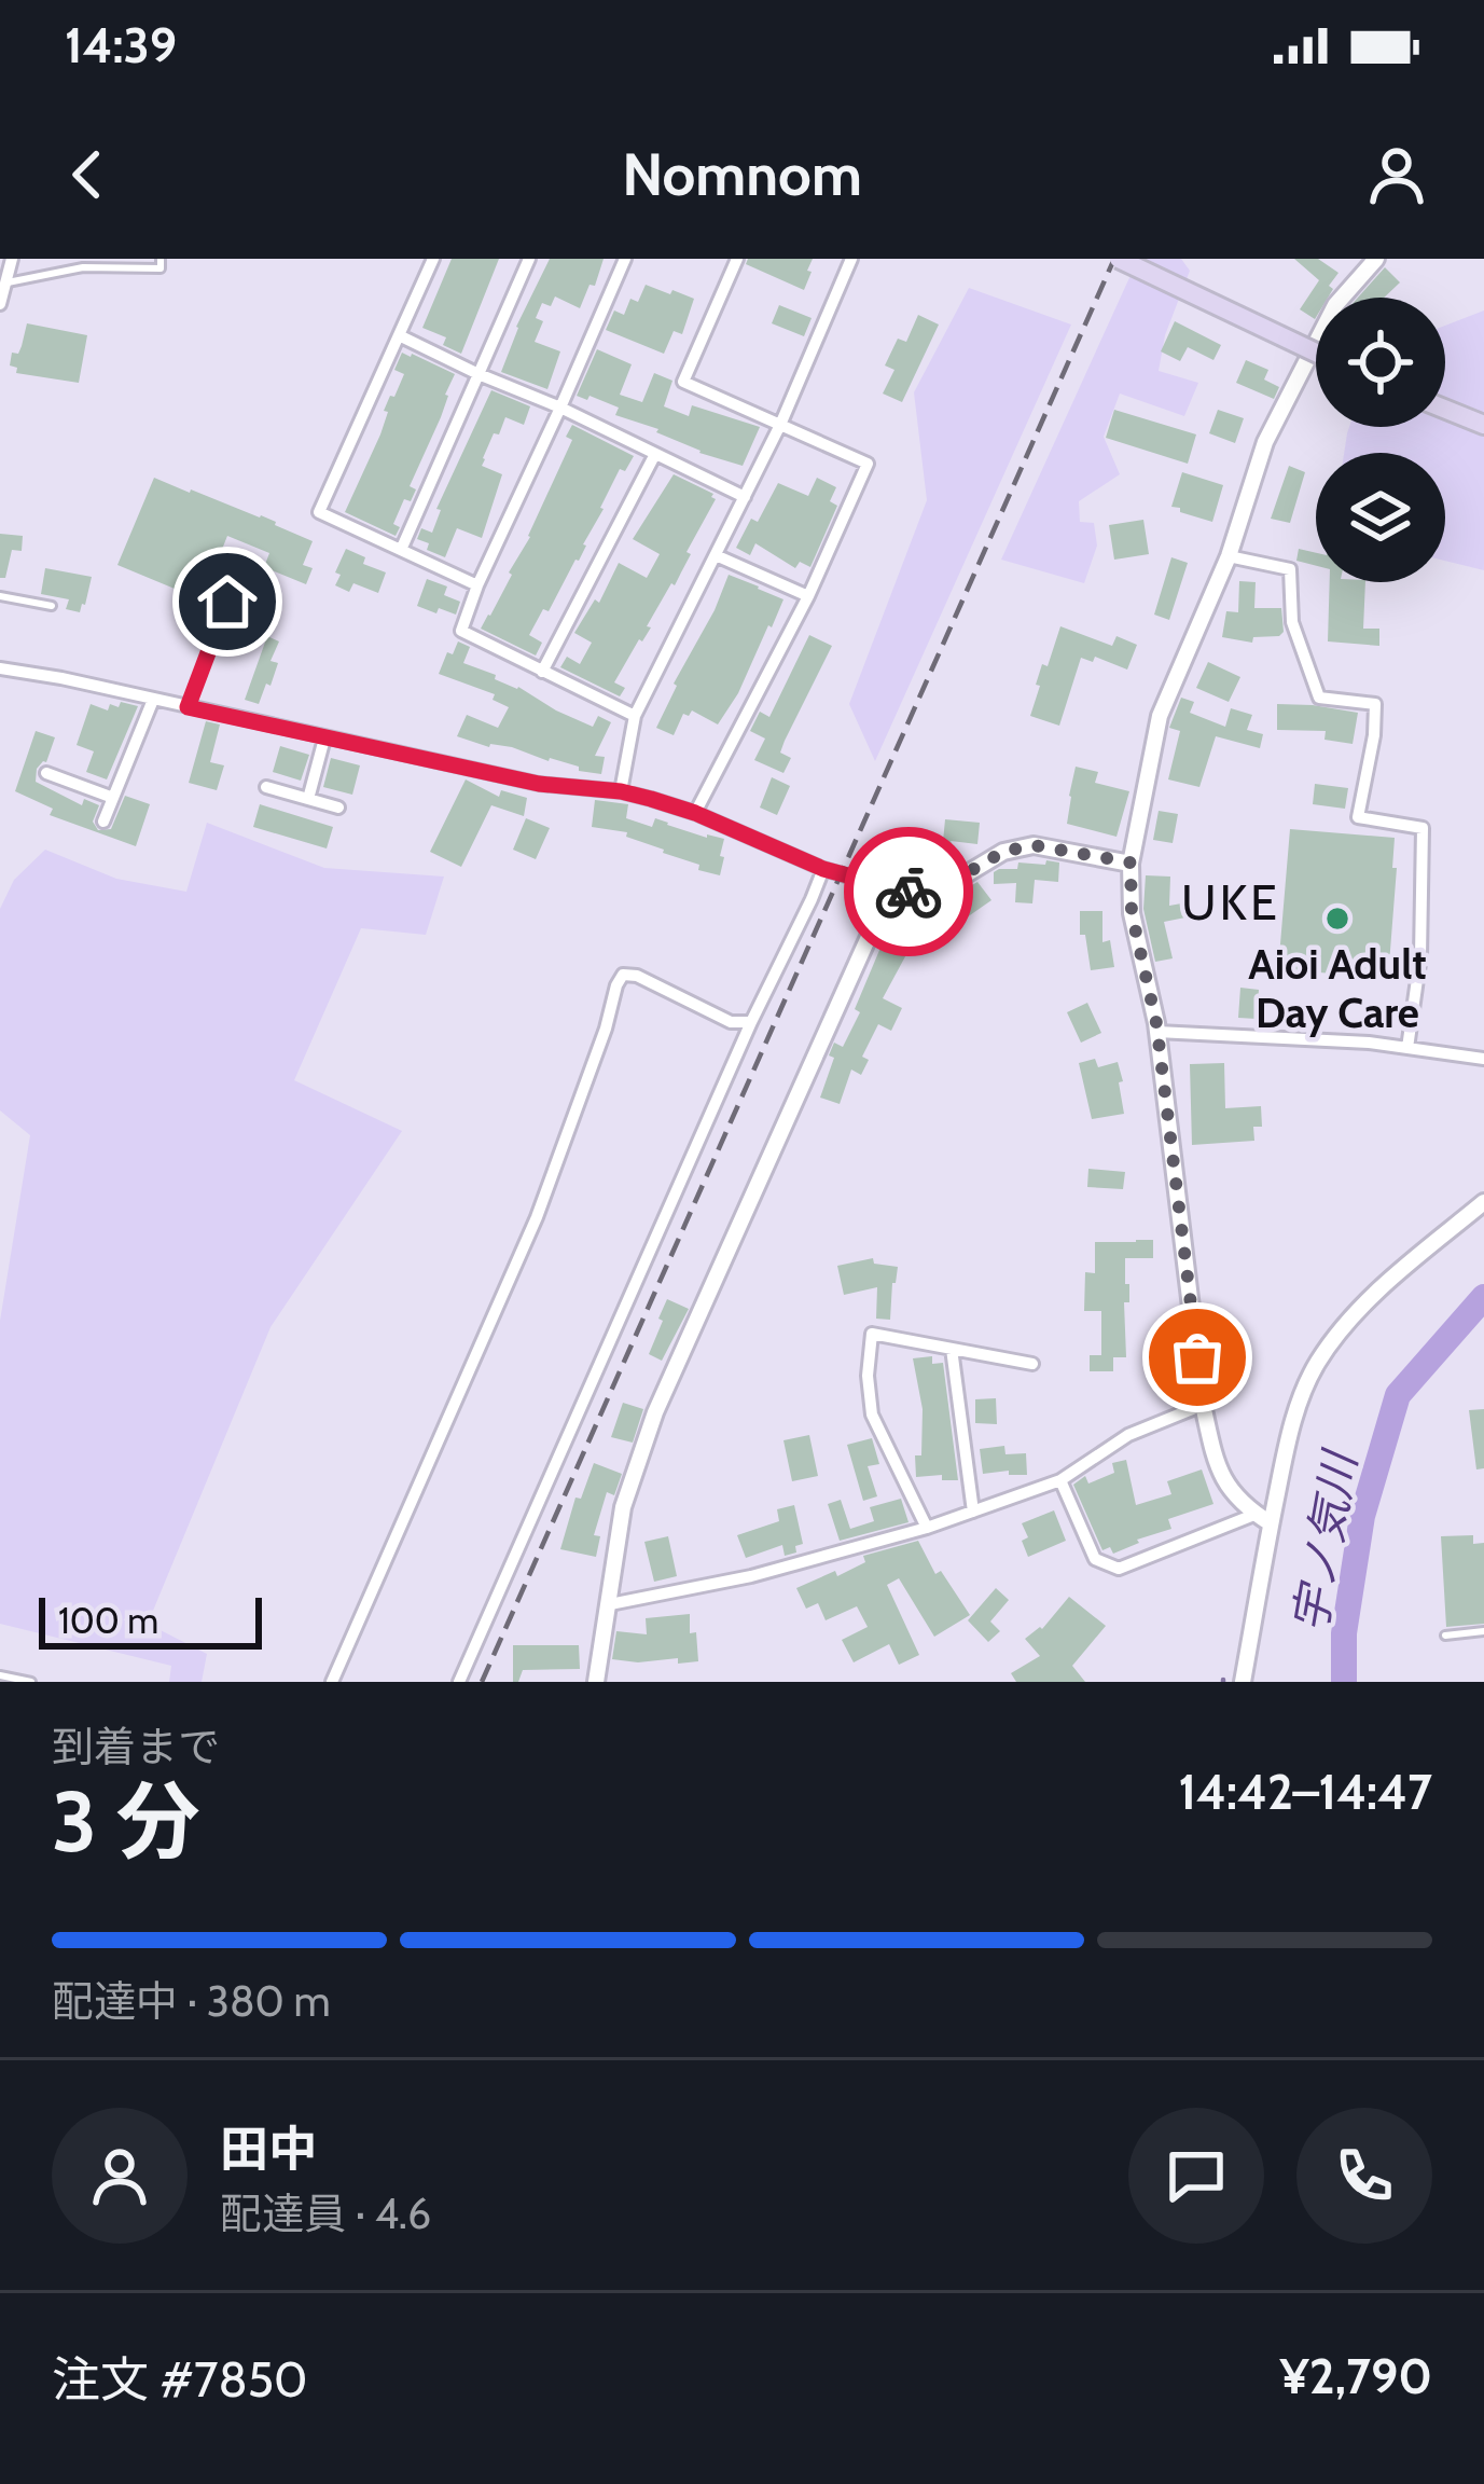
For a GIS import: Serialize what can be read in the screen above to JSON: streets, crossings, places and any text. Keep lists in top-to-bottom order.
{
  "districts": ["UKE"],
  "water": ["宇ノ気川"],
  "places": ["Aioi Adult Day Care"],
  "scale_bar": "100 m",
  "page": {
    "status": "14:39",
    "header": "Nomnom",
    "scale": "100 m",
    "heading": ["3 分", "到着まで", "14:42–14:47"],
    "panel": [
      "田中",
      "配達員 · 4.6",
      "注文 #7850",
      "¥2,790"
    ],
    "bar": "配達中 · 380 m"
  }
}
